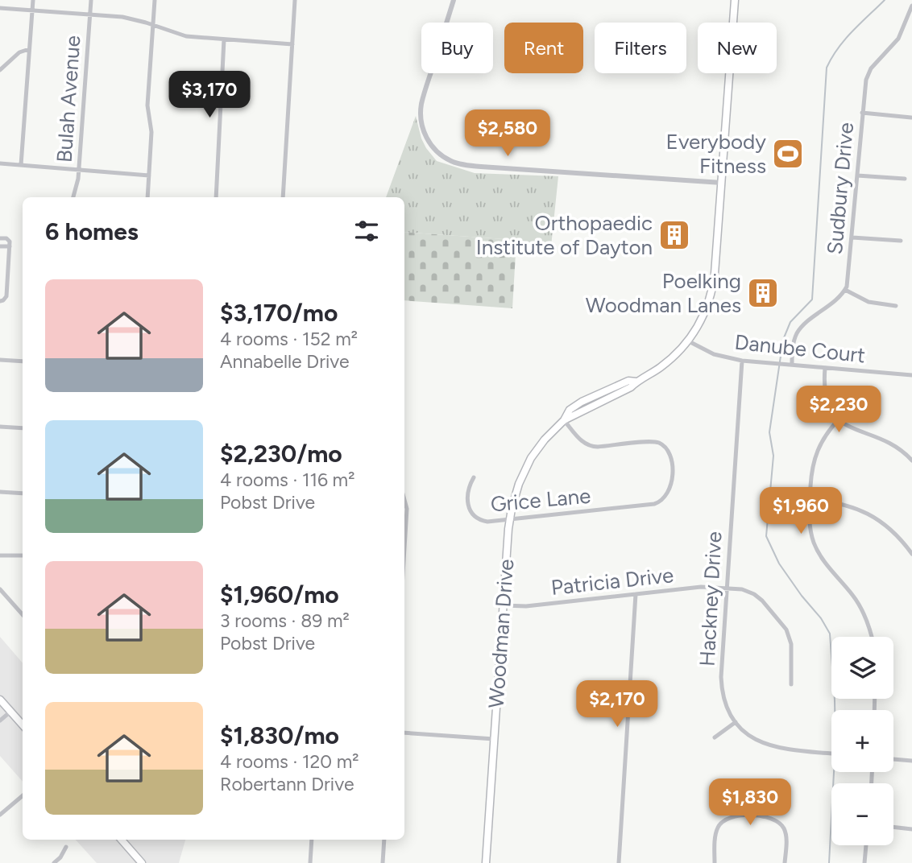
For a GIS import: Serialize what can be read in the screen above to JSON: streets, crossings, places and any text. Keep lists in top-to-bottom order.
{
  "streets": {
    "main road": ["Woodman Drive"],
    "street": [
      "Bulah Avenue",
      "Sudbury Drive",
      "Danube Court",
      "Grice Lane",
      "Patricia Drive",
      "Hackney Drive"
    ]
  },
  "crossings": [
    ["Danube Court", "Hackney Drive"],
    ["Danube Court", "Woodman Drive"],
    ["Grice Lane", "Woodman Drive"],
    ["Patricia Drive", "Hackney Drive"],
    ["Patricia Drive", "Woodman Drive"]
  ],
  "places": {
    "sports": ["Everybody Fitness"],
    "building": ["Orthopaedic Institute of Dayton", "Poelking Woodman Lanes"]
  },
  "page": {
    "chip": [
      "Buy",
      "Rent",
      "Filters",
      "New"
    ],
    "price": [
      "$3,170",
      "$2,580",
      "$2,230",
      "$1,960",
      "$2,170",
      "$1,830"
    ],
    "heading": "6 homes",
    "list": [
      {
        "name": "$3,170/mo",
        "note": "4 rooms · 152 m² · Annabelle Drive"
      },
      {
        "name": "$2,230/mo",
        "note": "4 rooms · 116 m² · Pobst Drive"
      },
      {
        "name": "$1,960/mo",
        "note": "3 rooms · 89 m² · Pobst Drive"
      },
      {
        "name": "$1,830/mo",
        "note": "4 rooms · 120 m² · Robertann Drive"
      }
    ],
    "map_buttons": ["+", "−"]
  }
}
